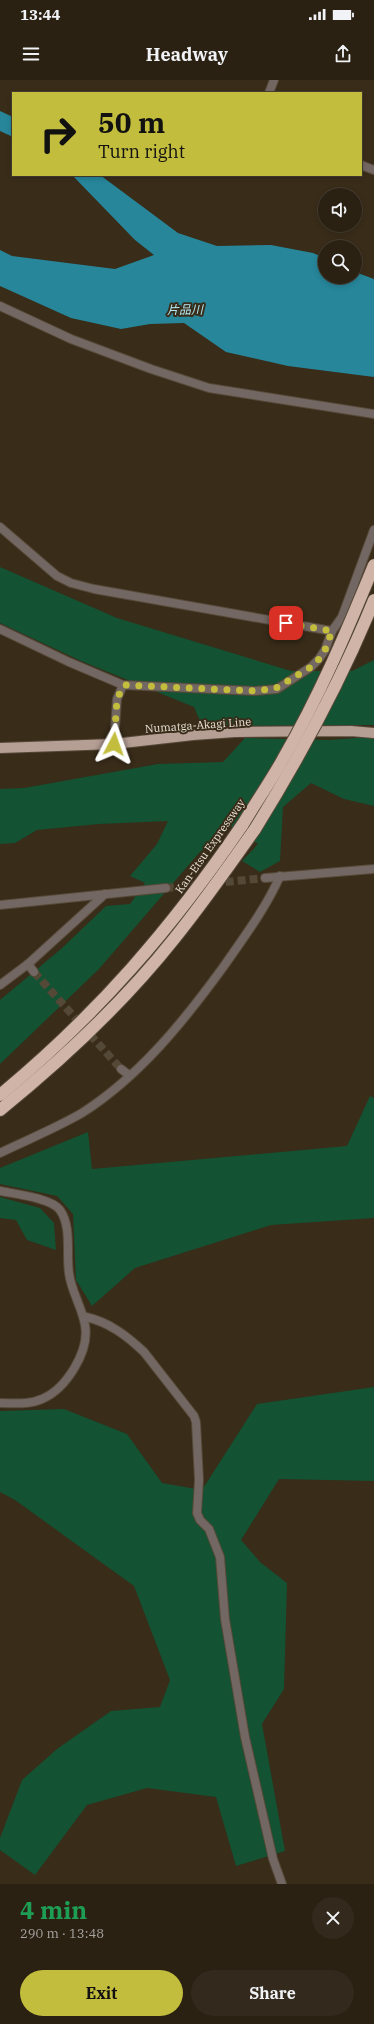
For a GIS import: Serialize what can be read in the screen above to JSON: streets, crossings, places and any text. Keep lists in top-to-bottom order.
{
  "streets": {
    "highway": ["Kan-Etsu Expressway"],
    "main road": ["Numatga-Akagi Line"]
  },
  "water": ["片品川"],
  "page": {
    "status": "13:44",
    "header": "Headway",
    "turn": ["50 m", "Turn right"],
    "heading": ["4 min", "290 m · 13:48"],
    "buttons": ["Exit", "Share"]
  }
}
